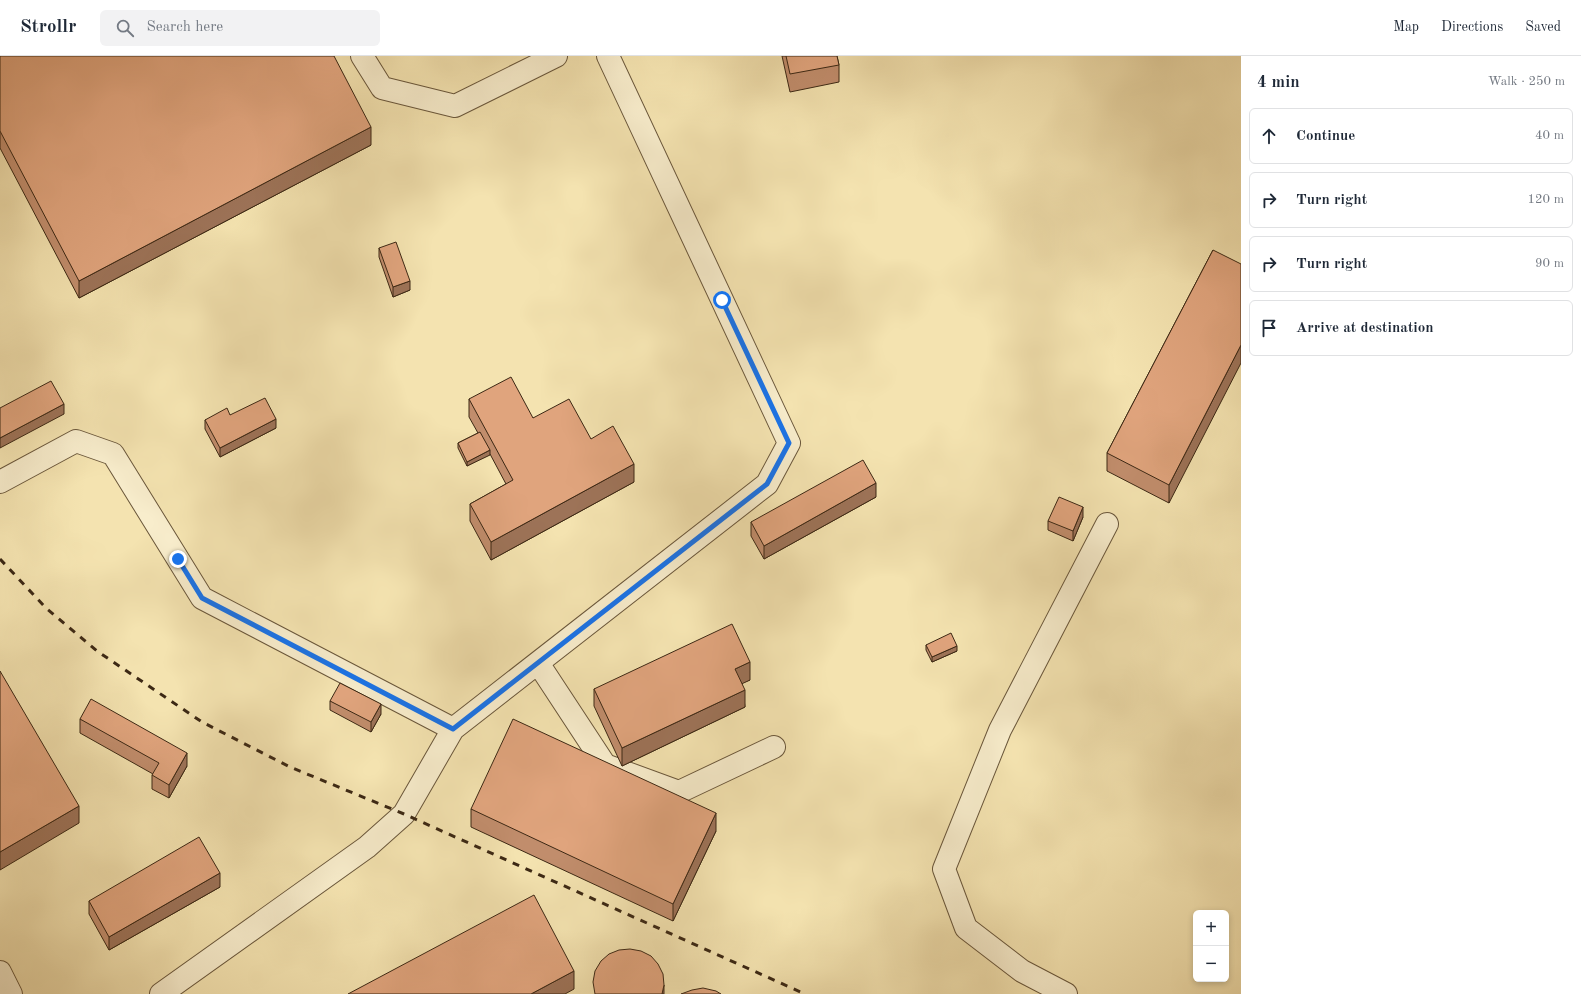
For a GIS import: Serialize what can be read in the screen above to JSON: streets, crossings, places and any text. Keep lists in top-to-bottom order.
{
  "page": {
    "header": "Strollr",
    "search": "Search here",
    "nav": ["Map", "Directions", "Saved"],
    "heading": ["4 min", "Walk · 250 m"],
    "list": [
      ["Continue", "40 m"],
      ["Turn right", "120 m"],
      ["Turn right", "90 m"],
      "Arrive at destination"
    ],
    "map_buttons": ["+", "−"]
  }
}
